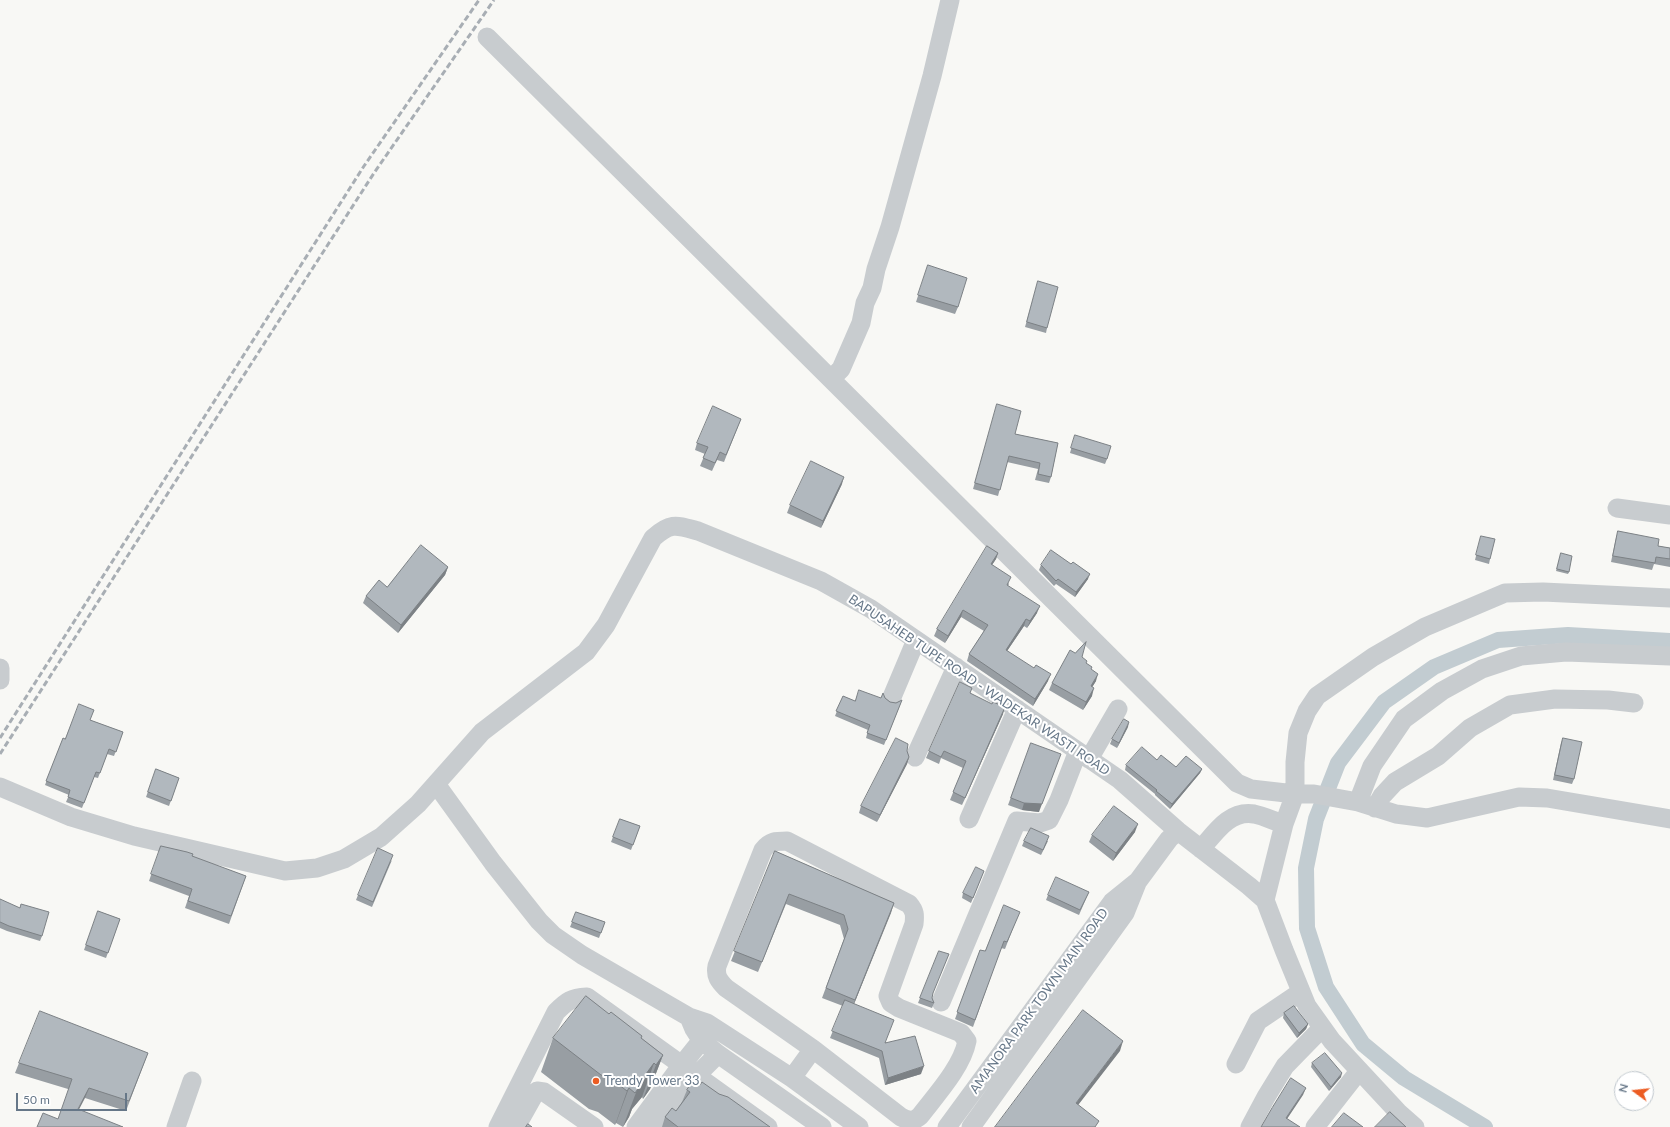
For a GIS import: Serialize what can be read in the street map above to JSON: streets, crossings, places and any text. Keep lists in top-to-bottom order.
{
  "streets": {
    "street": ["BAPUSAHEB TUPE ROAD - WADEKAR WASTI ROAD", "AMANORA PARK TOWN MAIN ROAD"]
  },
  "crossings": [
    ["BAPUSAHEB TUPE ROAD - WADEKAR WASTI ROAD", "AMANORA PARK TOWN MAIN ROAD"]
  ],
  "places": ["Trendy Tower 33"],
  "scale_bar": "50 m",
  "north": "left"
}
